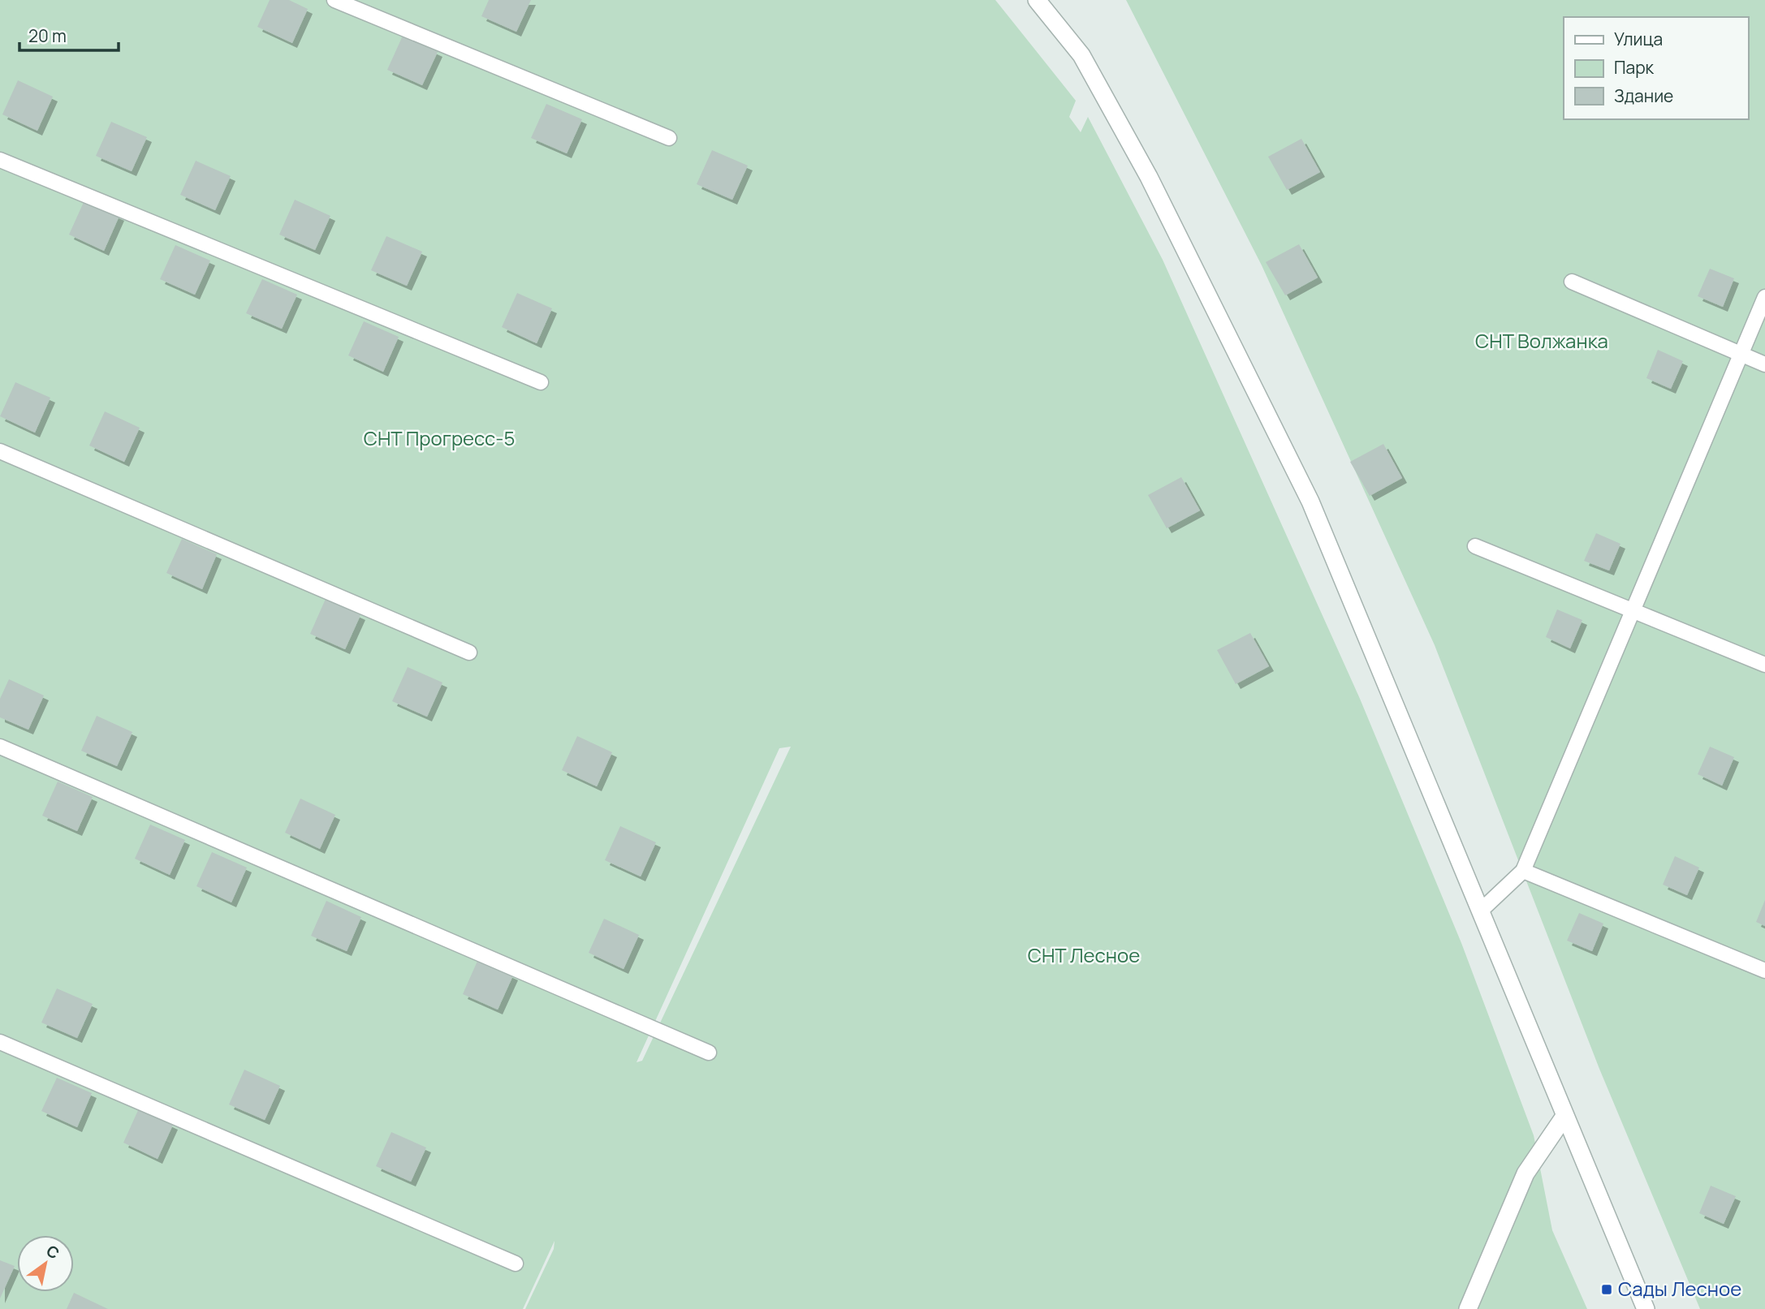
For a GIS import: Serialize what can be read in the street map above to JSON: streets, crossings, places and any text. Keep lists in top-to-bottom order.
{
  "parks": ["СНТ Волжанка", "СНТ Прогресс-5", "СНТ Лесное"],
  "places": {
    "transit": ["Сады Лесное"]
  },
  "legend": ["Улица", "Парк", "Здание"],
  "scale_bar": "20 m",
  "north": "top right"
}
